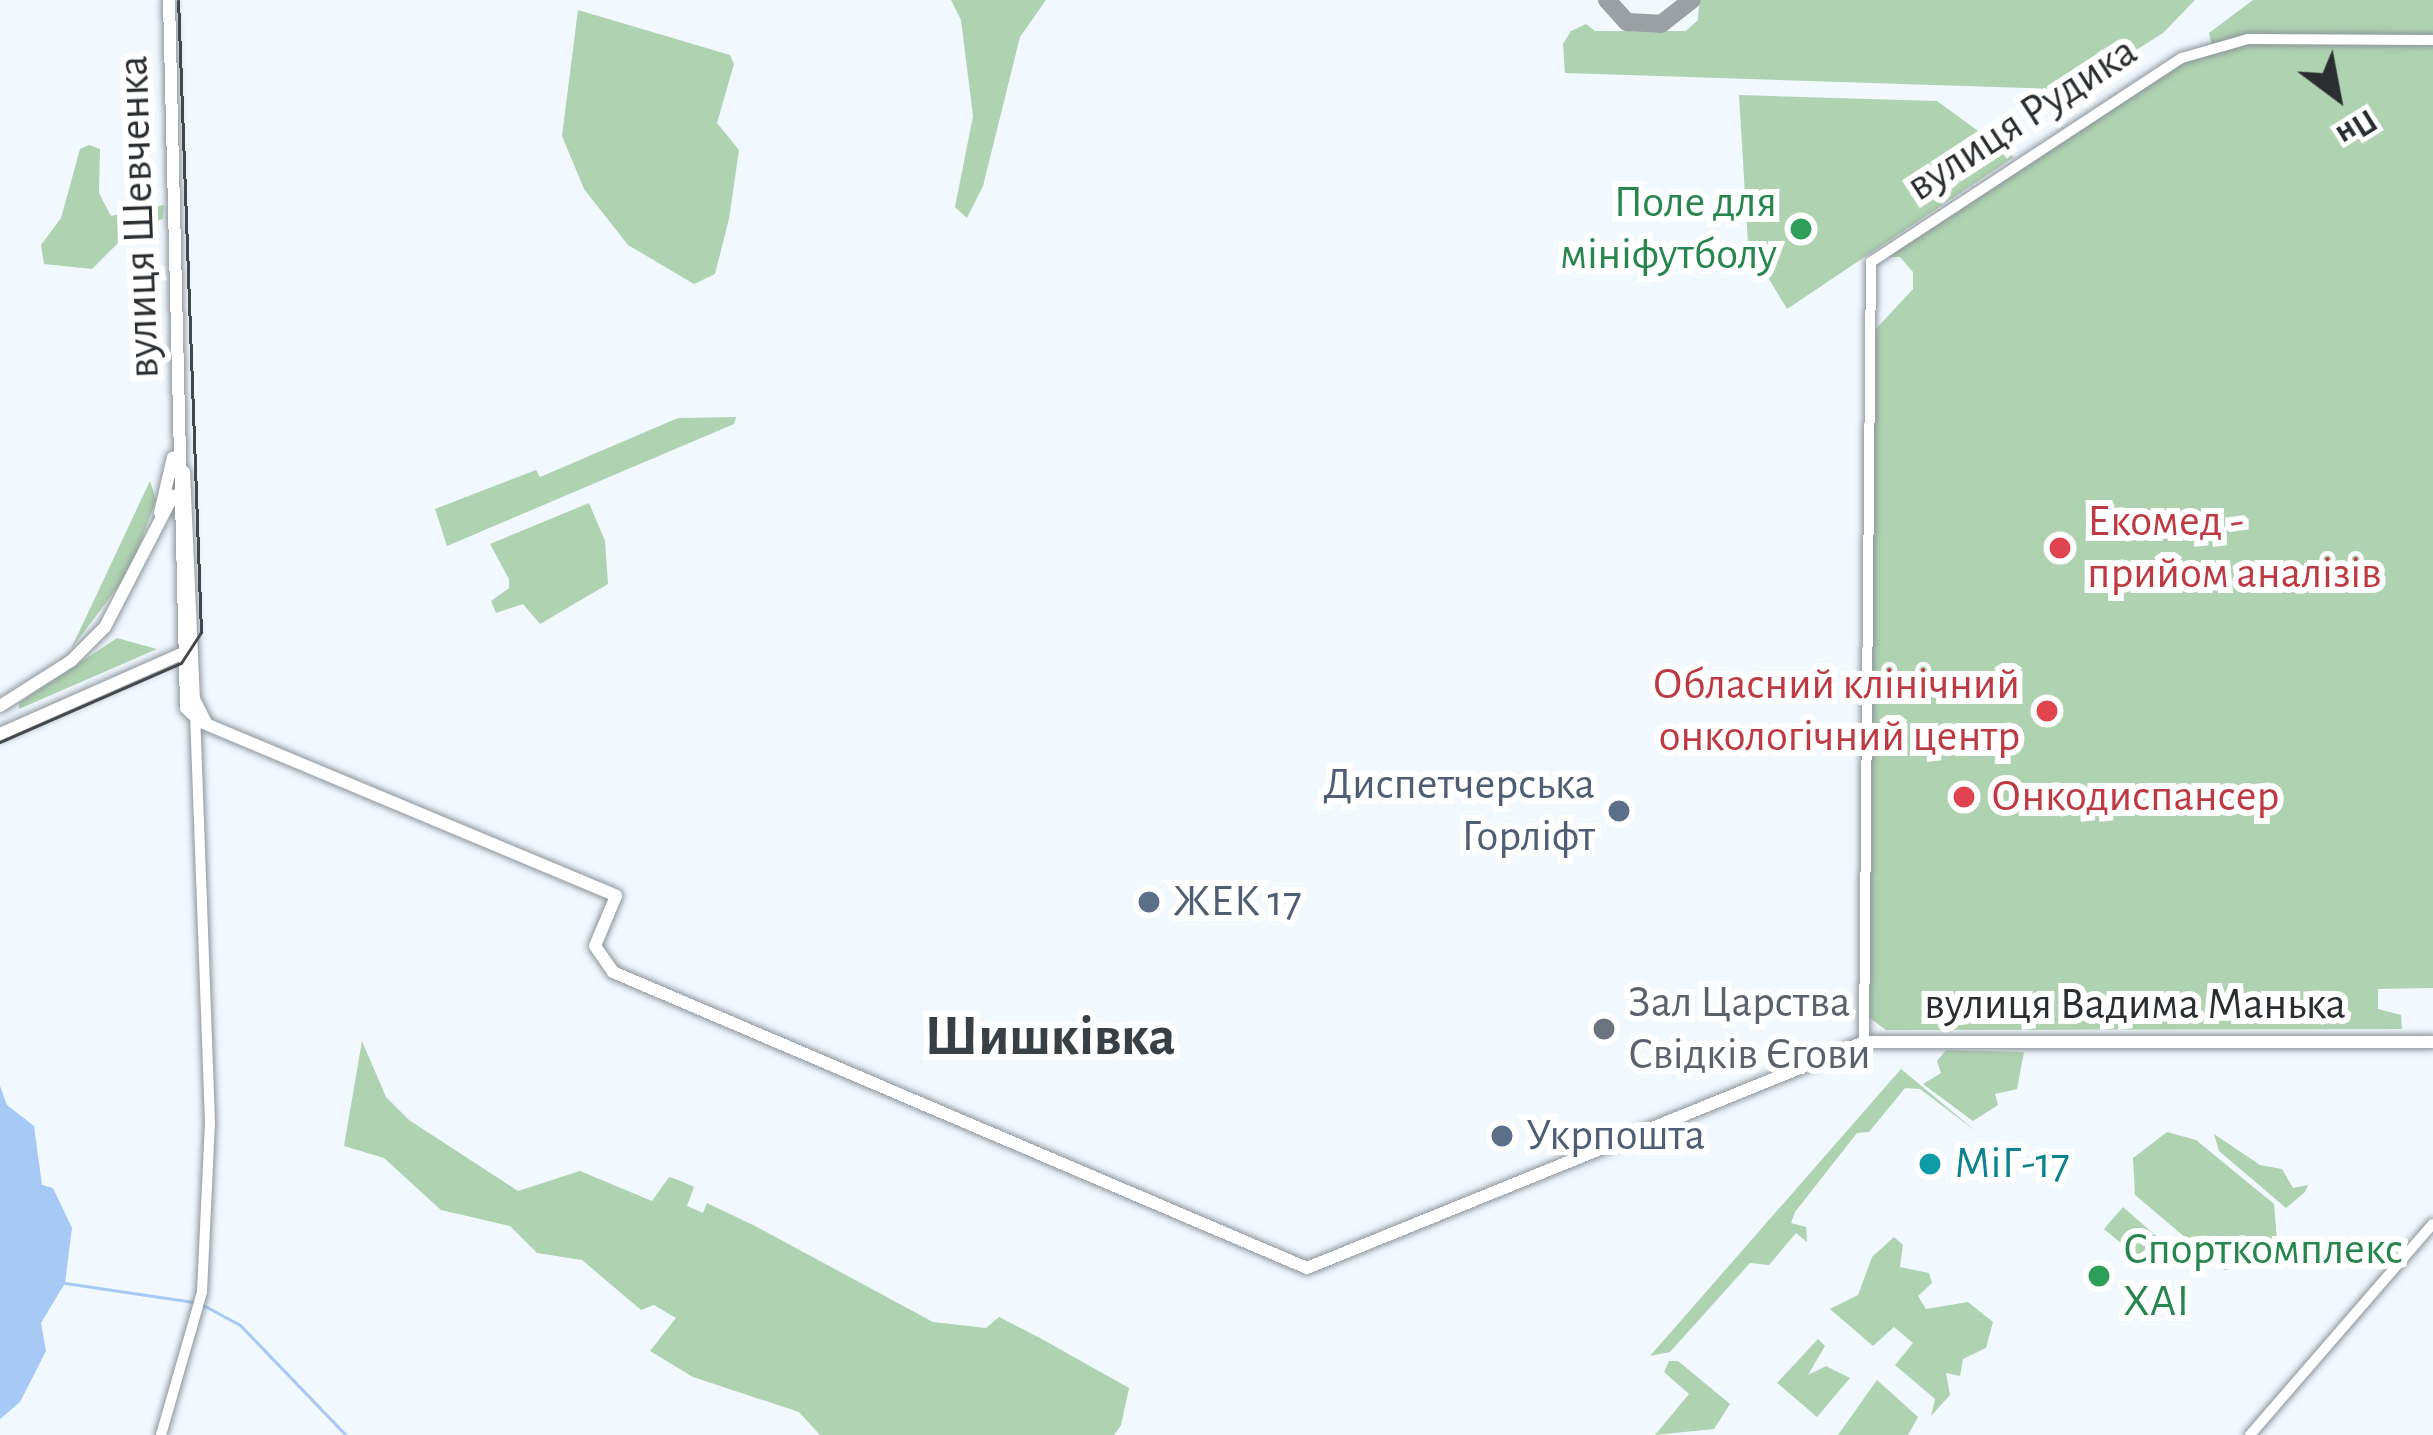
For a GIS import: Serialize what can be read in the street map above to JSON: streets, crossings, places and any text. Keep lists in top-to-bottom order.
{
  "streets": {
    "main road": ["вулиця Шевченка", "вулиця Вадима Манька"],
    "street": ["вулиця Рудика"]
  },
  "crossings": [
    ["вулиця Рудика", "вулиця Вадима Манька"],
    ["вулиця Шевченка", "вулиця Вадима Манька"]
  ],
  "districts": ["Шишківка"],
  "places": [
    "Поле для мініфутболу",
    "Екомед - прийом аналізів",
    "Обласний клінічний онкологічний центр",
    "Онкодиспансер",
    "Диспетчерська Горліфт",
    "ЖЕК 17",
    "Зал Царства Свідків Єгови",
    "Укрпошта",
    "МіГ-17",
    "Спорткомплекс ХАІ"
  ],
  "north": "bottom right"
}
